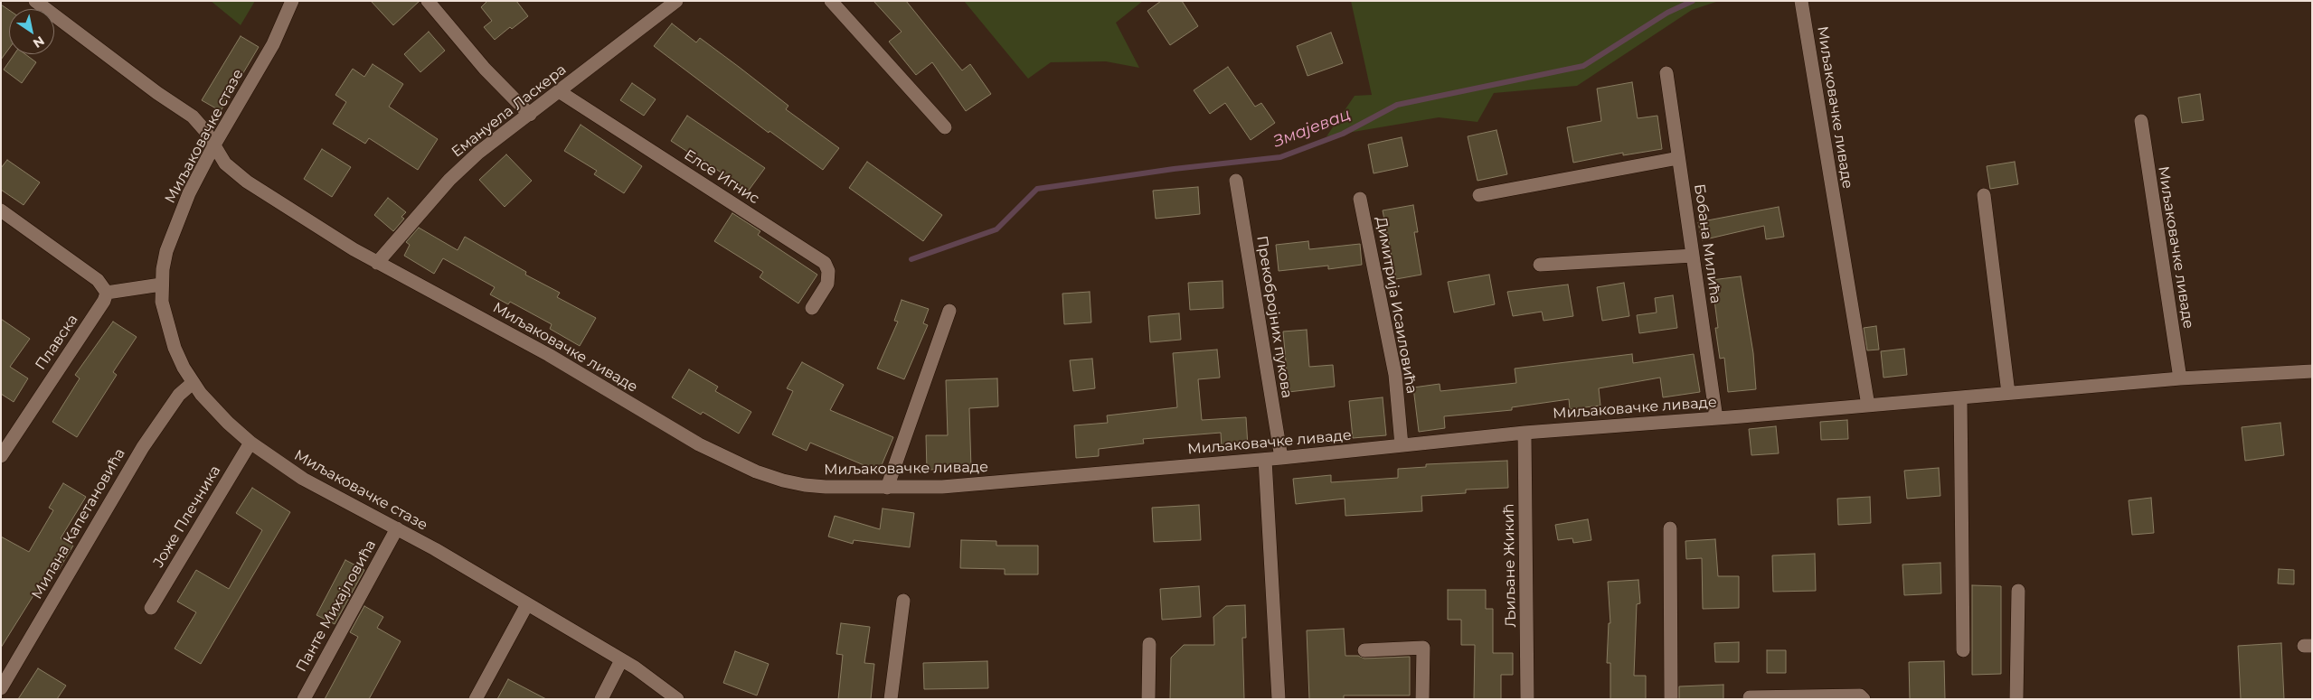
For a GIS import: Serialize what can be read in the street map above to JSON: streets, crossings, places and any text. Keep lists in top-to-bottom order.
{
  "streets": {
    "street": [
      "Миљаковачке ливаде",
      "Емануела Ласкера",
      "Миљаковачке стазе",
      "Елсе Игнис",
      "Бобана Милића",
      "Димитрија Исаиловића",
      "Прекобројних пукова",
      "Плавска",
      "Јоже Плечника",
      "Милана Капетановића",
      "Љиљане Жикић",
      "Панте Михајловића"
    ]
  },
  "crossings": [
    ["Миљаковачке ливаде", "Емануела Ласкера"],
    ["Миљаковачке ливаде", "Миљаковачке стазе"],
    ["Миљаковачке ливаде", "Бобана Милића"],
    ["Миљаковачке ливаде", "Димитрија Исаиловића"],
    ["Миљаковачке ливаде", "Прекобројних пукова"],
    ["Миљаковачке ливаде", "Љиљане Жикић"],
    ["Емануела Ласкера", "Елсе Игнис"],
    ["Миљаковачке стазе", "Јоже Плечника"],
    ["Миљаковачке стазе", "Милана Капетановића"],
    ["Миљаковачке стазе", "Панте Михајловића"]
  ],
  "water": ["Змајевац"],
  "north": "bottom right"
}
